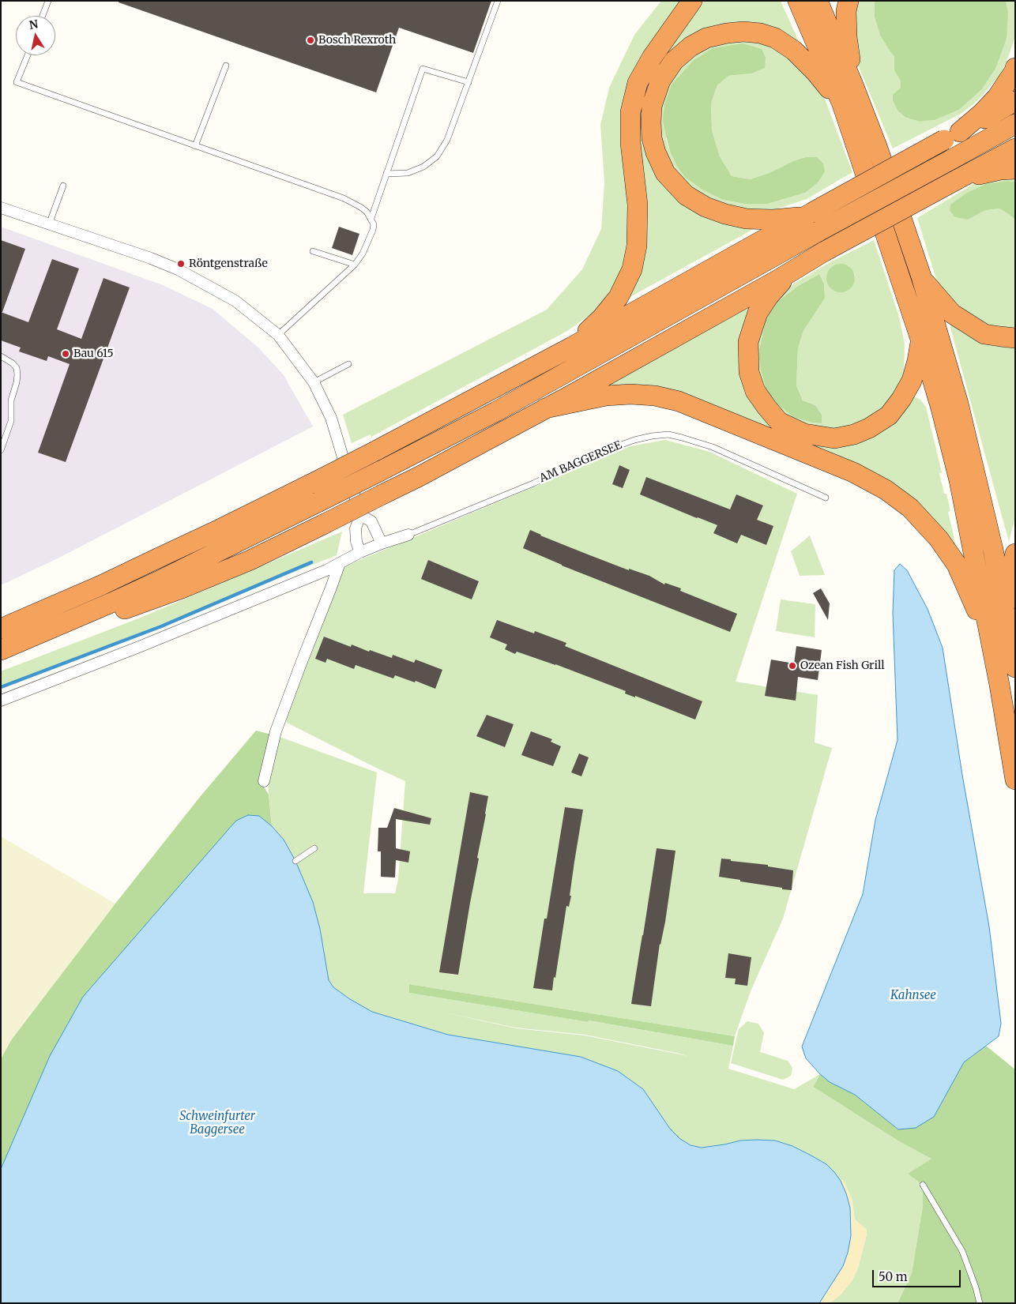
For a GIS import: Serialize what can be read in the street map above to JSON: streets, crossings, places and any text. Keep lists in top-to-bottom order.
{
  "streets": {
    "street": ["AM BAGGERSEE"]
  },
  "water": ["Kahnsee", "Schweinfurter Baggersee"],
  "places": [
    "Bosch Rexroth",
    "Röntgenstraße",
    "Bau 615",
    "Ozean Fish Grill"
  ],
  "scale_bar": "50 m",
  "north": "top"
}
